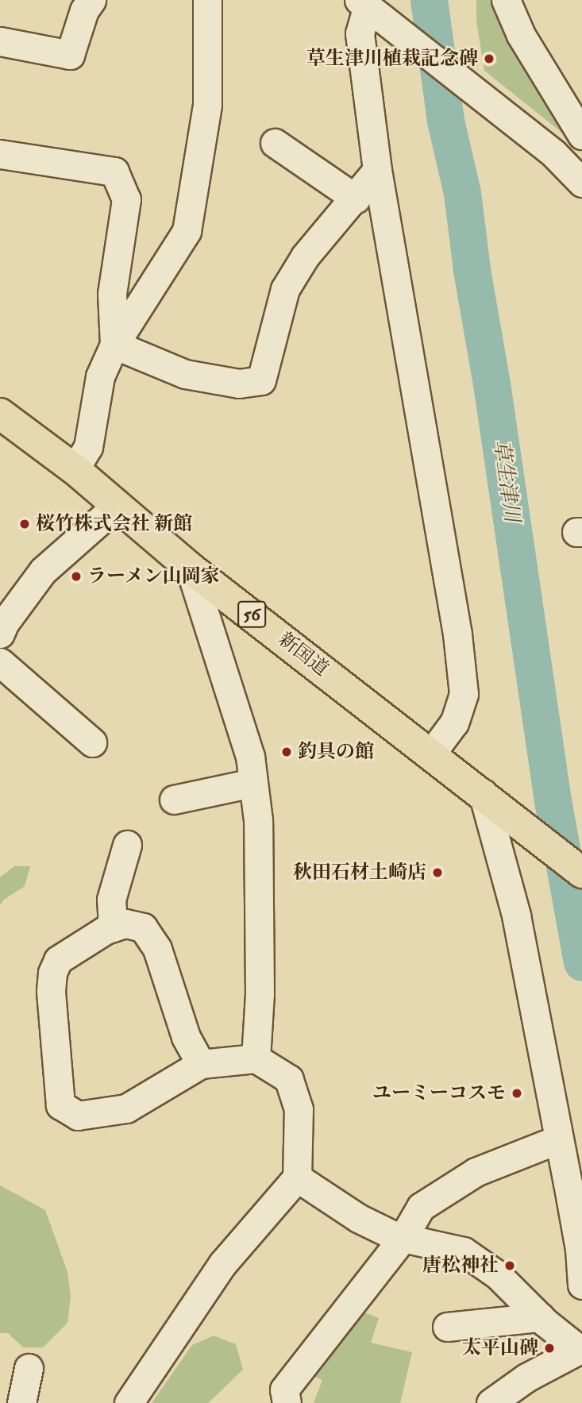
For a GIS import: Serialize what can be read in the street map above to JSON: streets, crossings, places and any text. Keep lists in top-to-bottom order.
{
  "streets": {
    "main road": ["56", "新国道"]
  },
  "water": ["草生津川"],
  "places": [
    "草生津川植栽記念碑",
    "桜竹株式会社 新館",
    "ラーメン山岡家",
    "釣具の館",
    "秋田石材土崎店",
    "ユーミーコスモ",
    "唐松神社",
    "太平山碑"
  ]
}
